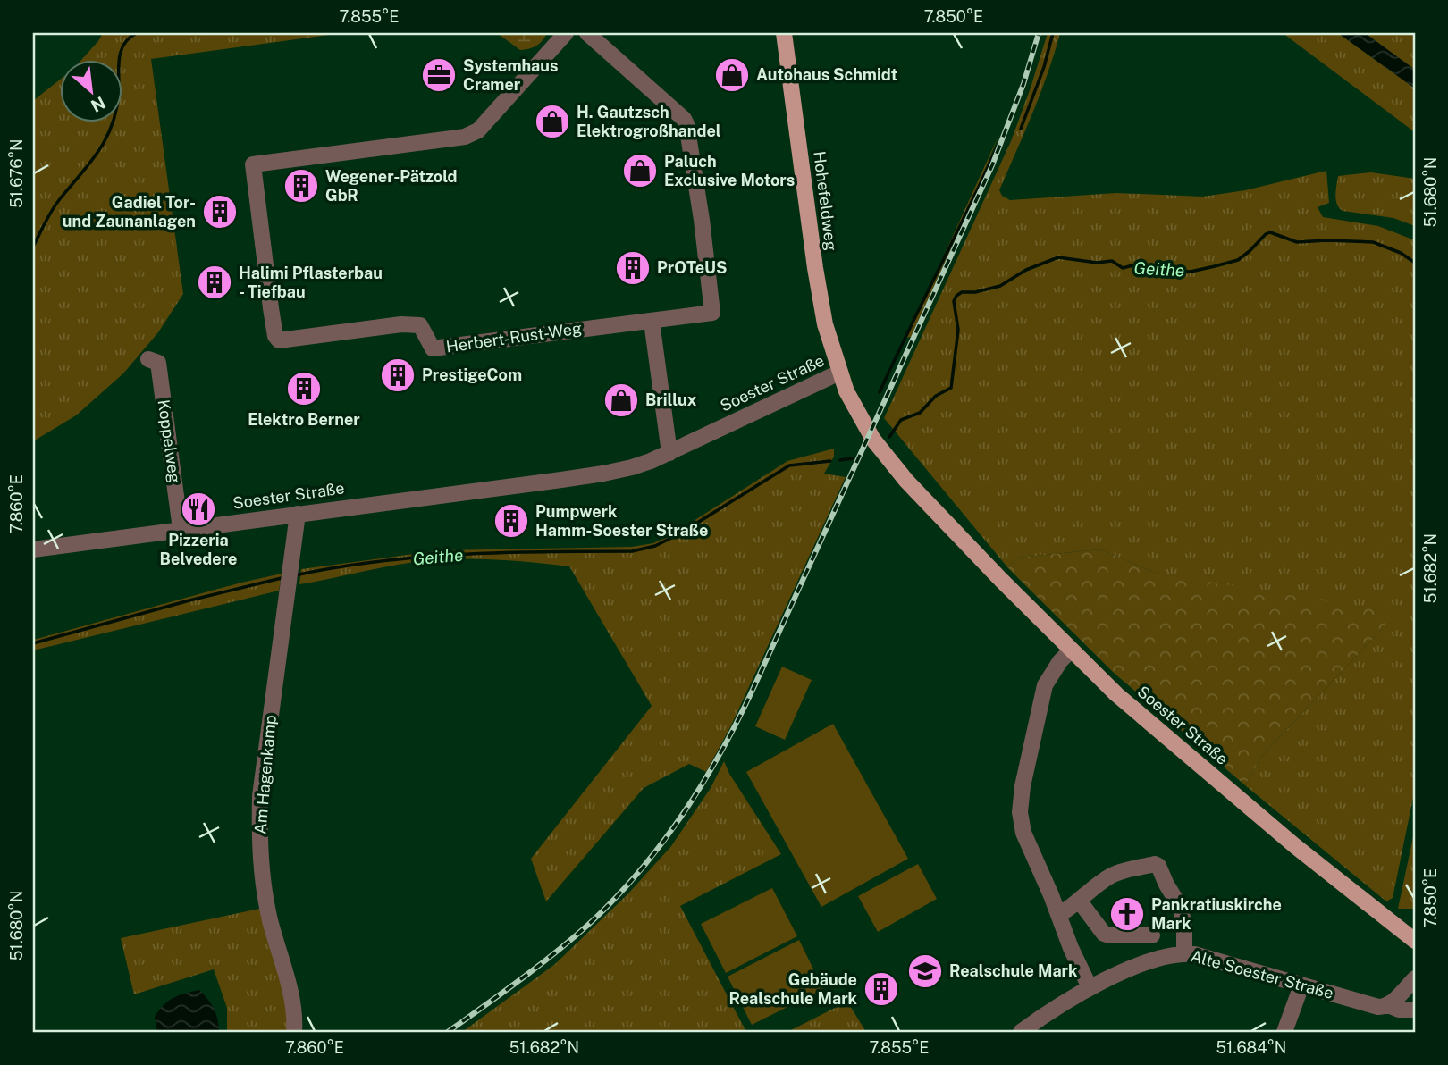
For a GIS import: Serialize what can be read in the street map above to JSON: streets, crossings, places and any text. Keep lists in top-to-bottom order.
{
  "streets": {
    "main road": ["Hohefeldweg", "Soester Straße"],
    "street": [
      "Herbert-Rust-Weg",
      "Koppelweg",
      "Am Hagenkamp",
      "Alte Soester Straße"
    ]
  },
  "crossings": [
    ["Hohefeldweg", "Soester Straße"],
    ["Soester Straße", "Koppelweg"],
    ["Soester Straße", "Am Hagenkamp"]
  ],
  "water": ["Geithe"],
  "places": {
    "office": ["Systemhaus Cramer"],
    "shop": [
      "Autohaus Schmidt",
      "H. Gautzsch Elektrogroßhandel",
      "Paluch Exclusive Motors",
      "Brillux"
    ],
    "building": [
      "Wegener-Pätzold GbR",
      "Gadiel Tor- und Zaunanlagen",
      "PrOTeUS",
      "Halimi Pflasterbau - Tiefbau",
      "PrestigeCom",
      "Elektro Berner",
      "Pumpwerk Hamm-Soester Straße",
      "Gebäude Realschule Mark"
    ],
    "restaurant": ["Pizzeria Belvedere"],
    "church": ["Pankratiuskirche Mark"],
    "school or university": ["Realschule Mark"]
  },
  "north": "bottom right",
  "coordinates": [
    "7.855°E",
    "7.850°E",
    "51.676°N",
    "51.680°N",
    "7.860°E",
    "51.682°N",
    "51.684°N"
  ]
}
